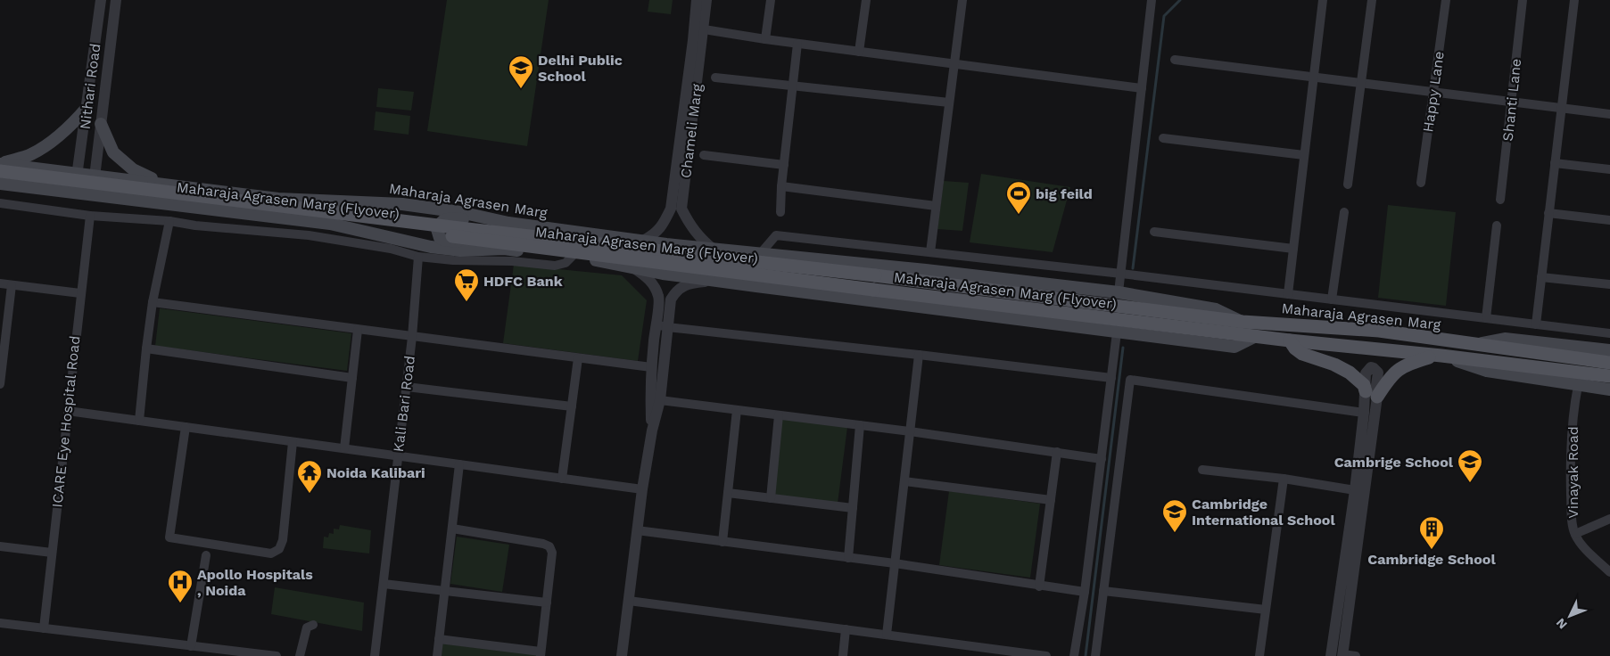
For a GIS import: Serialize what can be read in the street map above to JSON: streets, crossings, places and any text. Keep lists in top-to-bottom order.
{
  "streets": {
    "main road": ["Maharaja Agrasen Marg (Flyover)", "Maharaja Agrasen Marg"],
    "street": [
      "Nithari Road",
      "Happy Lane",
      "Shanti Lane",
      "Chameli Marg",
      "Kali Bari Road",
      "ICARE Eye Hospital Road",
      "Vinayak Road"
    ]
  },
  "crossings": [
    ["Nithari Road", "Maharaja Agrasen Marg"],
    ["Chameli Marg", "Maharaja Agrasen Marg"],
    ["Maharaja Agrasen Marg (Flyover)", "Maharaja Agrasen Marg"]
  ],
  "places": {
    "school or university": ["Delhi Public School", "Cambrige School", "Cambridge International School"],
    "sports": ["big feild"],
    "supermarket": ["HDFC Bank"],
    "temple": ["Noida Kalibari"],
    "building": ["Cambridge School"],
    "hospital": ["Apollo Hospitals , Noida"]
  },
  "north": "bottom left"
}
